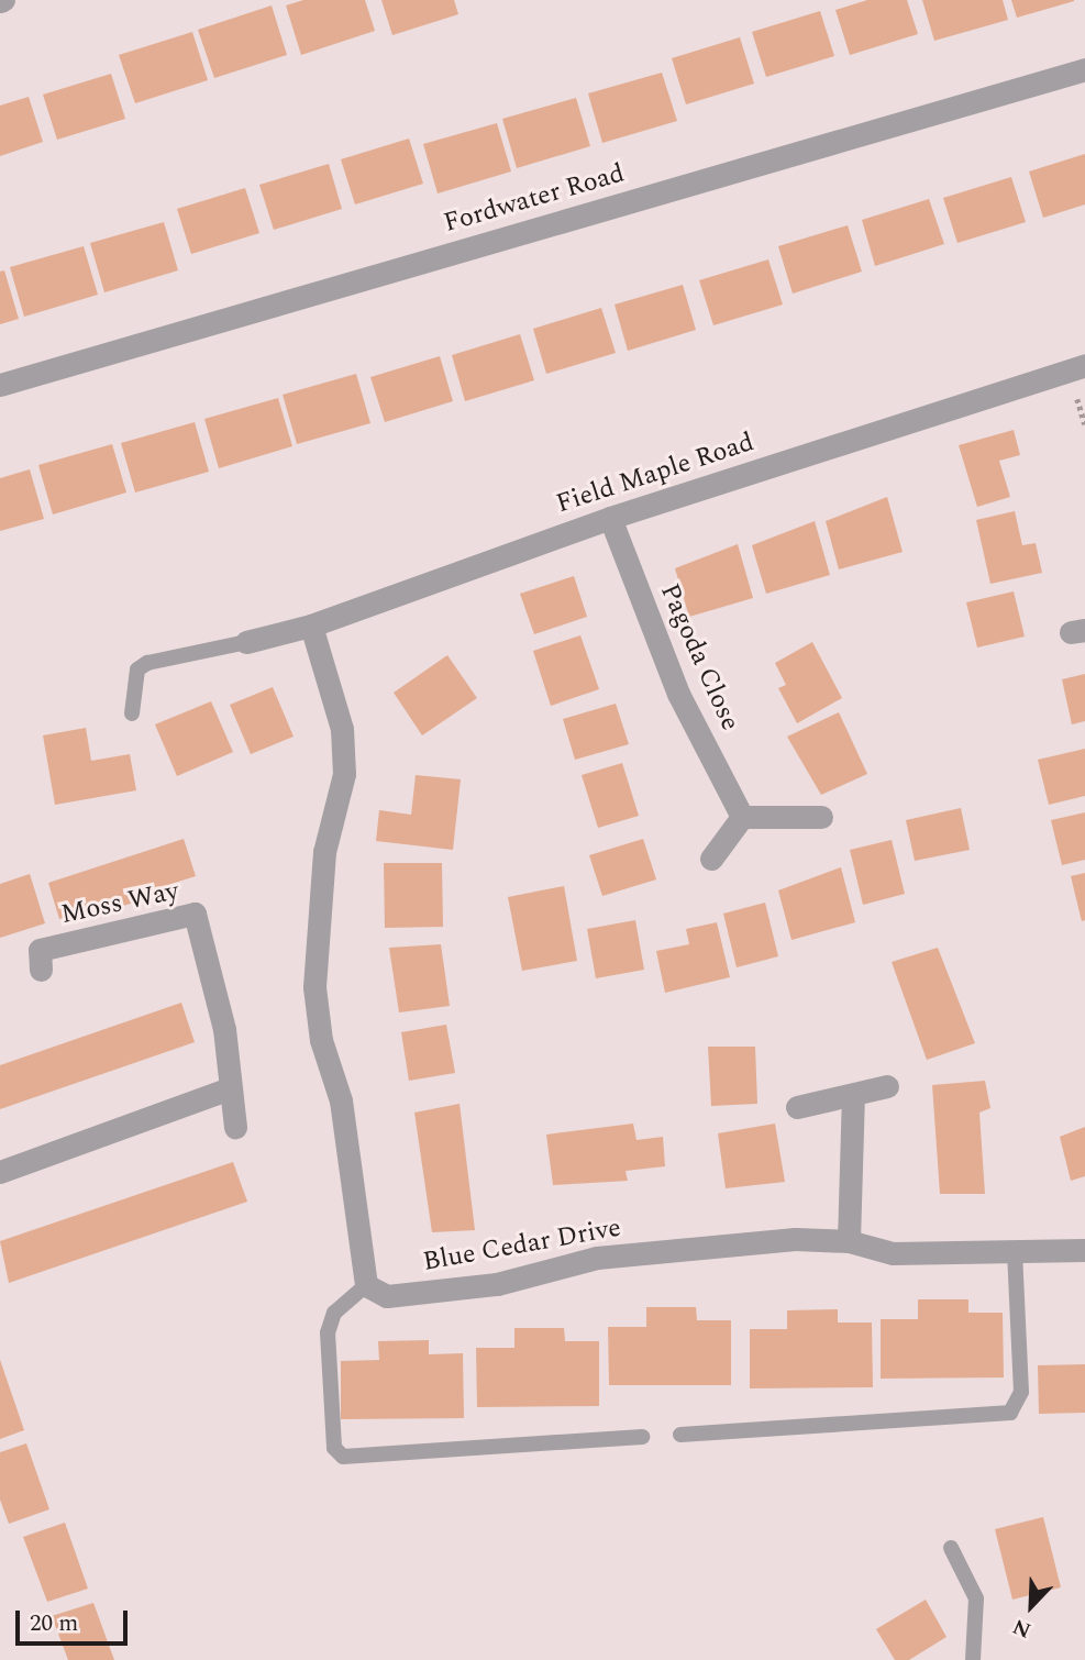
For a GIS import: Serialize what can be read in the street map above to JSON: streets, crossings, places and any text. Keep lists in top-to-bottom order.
{
  "streets": {
    "street": [
      "Fordwater Road",
      "Field Maple Road",
      "Pagoda Close",
      "Moss Way",
      "Blue Cedar Drive"
    ]
  },
  "crossings": [
    ["Field Maple Road", "Pagoda Close"]
  ],
  "scale_bar": "20 m",
  "north": "bottom left"
}
